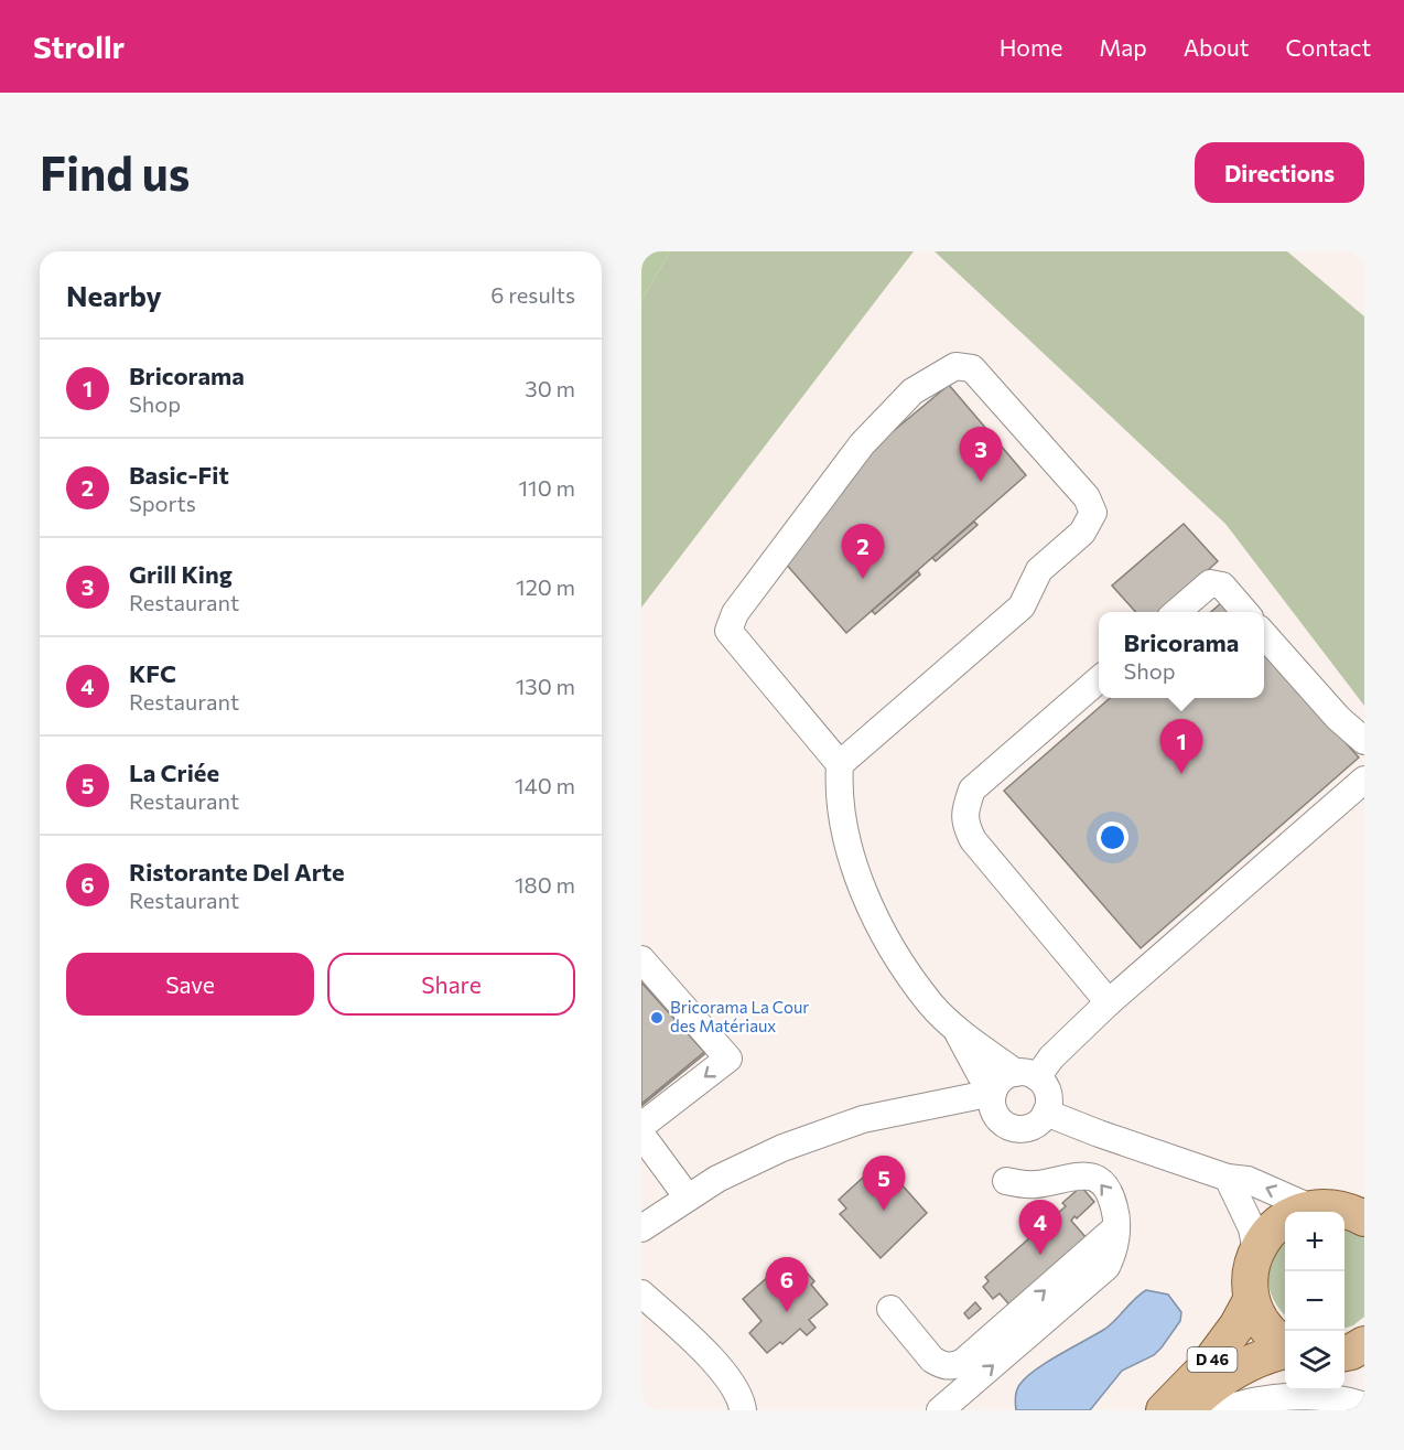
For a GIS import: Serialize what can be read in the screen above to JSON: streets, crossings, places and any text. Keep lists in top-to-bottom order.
{
  "streets": {
    "main road": ["D 46"]
  },
  "places": ["Bricorama La Cour des Matériaux"],
  "page": {
    "header": "Strollr",
    "nav": [
      "Home",
      "Map",
      "About",
      "Contact"
    ],
    "buttons": [
      "Directions",
      ["Save", "Share"]
    ],
    "title": "Find us",
    "heading": ["Nearby", "6 results"],
    "list": [
      {
        "mark": "1",
        "name": "Bricorama",
        "note": "Shop",
        "value": "30 m"
      },
      {
        "mark": "2",
        "name": "Basic-Fit",
        "note": "Sports",
        "value": "110 m"
      },
      {
        "mark": "3",
        "name": "Grill King",
        "note": "Restaurant",
        "value": "120 m"
      },
      {
        "mark": "4",
        "name": "KFC",
        "note": "Restaurant",
        "value": "130 m"
      },
      {
        "mark": "5",
        "name": "La Criée",
        "note": "Restaurant",
        "value": "140 m"
      },
      {
        "mark": "6",
        "name": "Ristorante Del Arte",
        "note": "Restaurant",
        "value": "180 m"
      }
    ],
    "pins": [
      "3",
      "2",
      "1",
      "5",
      "4",
      "6"
    ],
    "popup": ["Bricorama", "Shop"],
    "map_buttons": ["+", "−"]
  }
}
